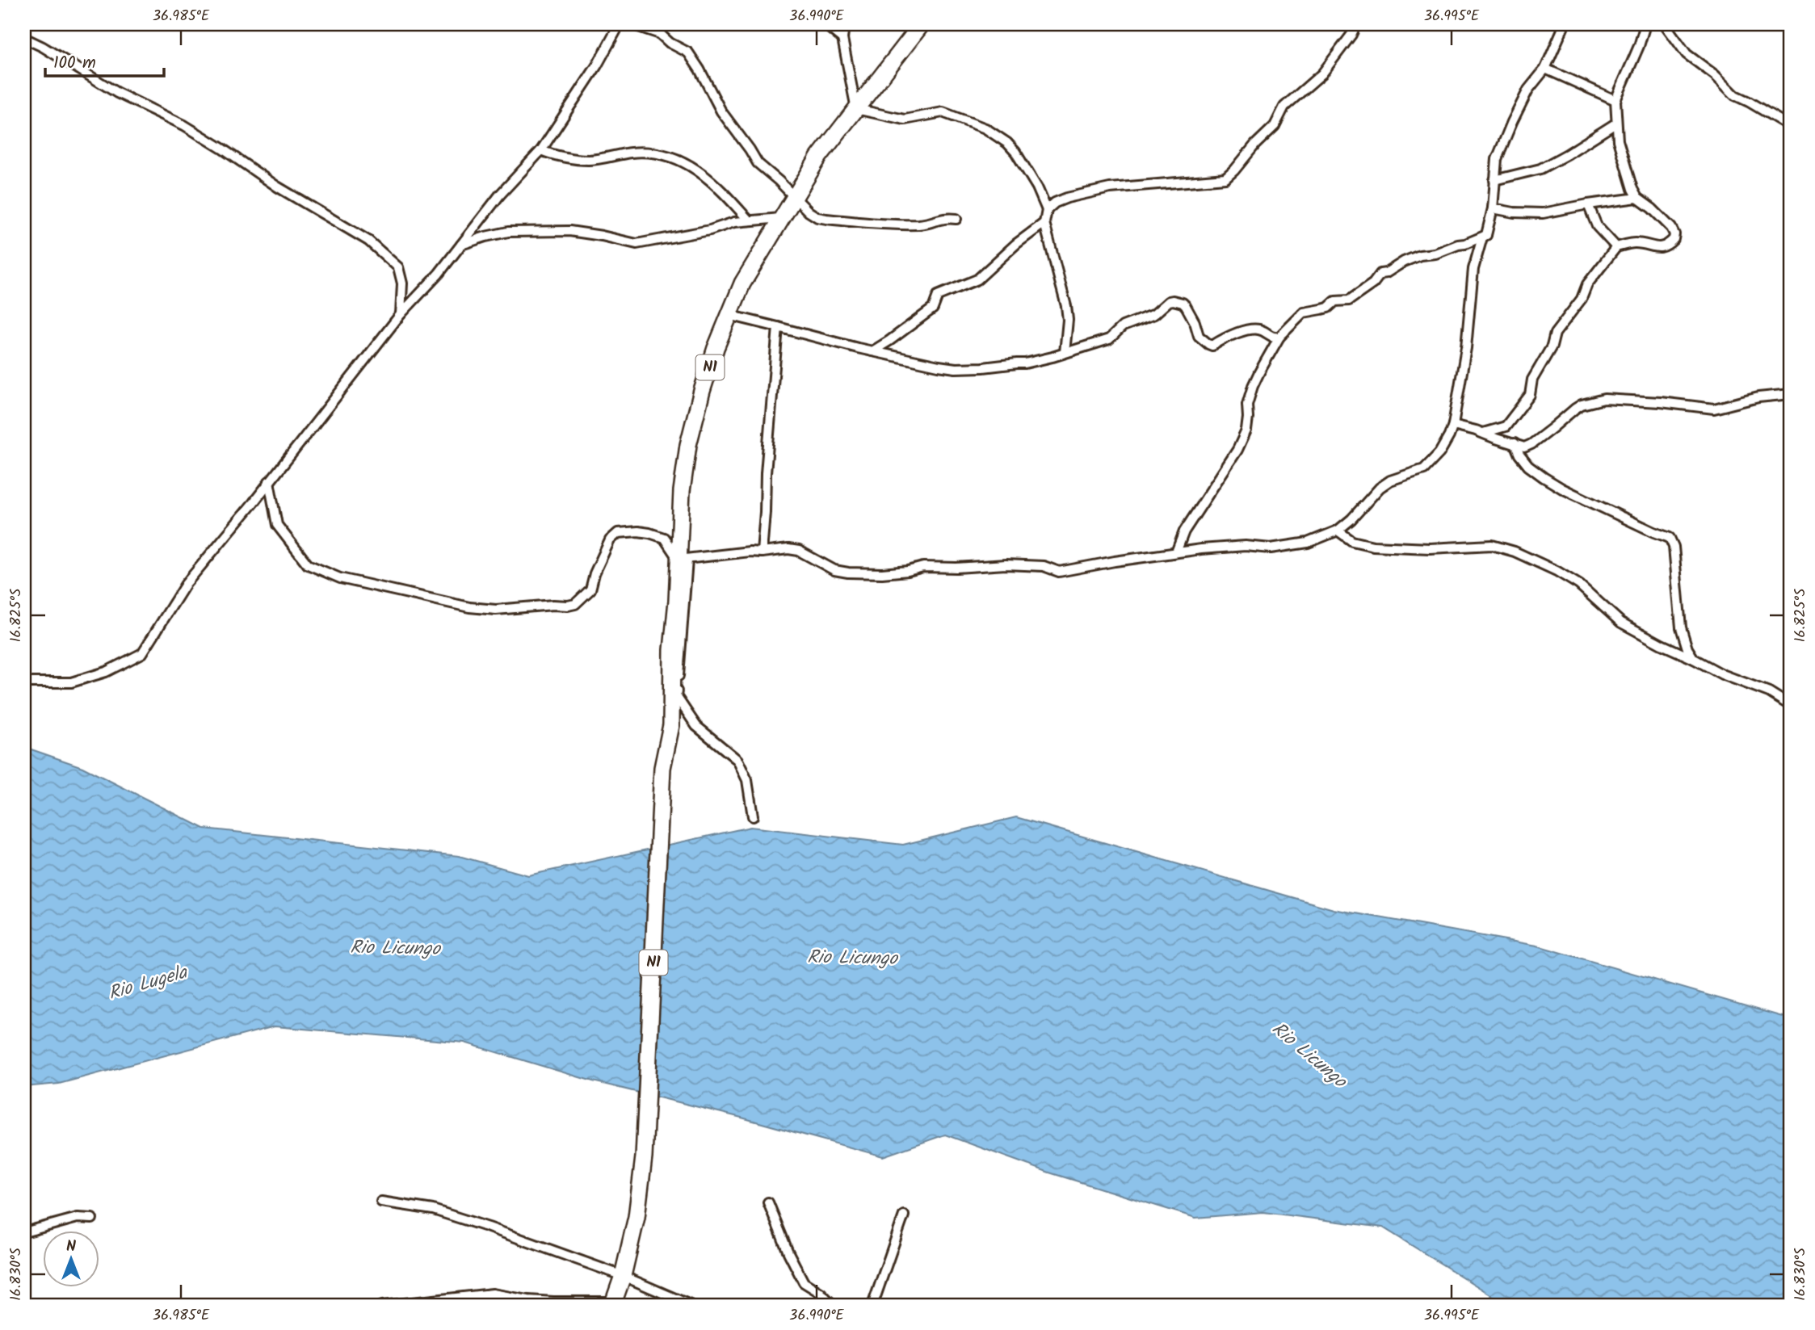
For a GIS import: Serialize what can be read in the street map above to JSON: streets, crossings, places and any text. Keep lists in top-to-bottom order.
{
  "streets": {
    "highway": ["N1"]
  },
  "water": ["Rio Licungo", "Rio Lugela"],
  "scale_bar": "100 m",
  "north": "top",
  "coordinates": [
    "36.985°E",
    "36.990°E",
    "36.995°E",
    "16.825°S",
    "16.830°S"
  ]
}
